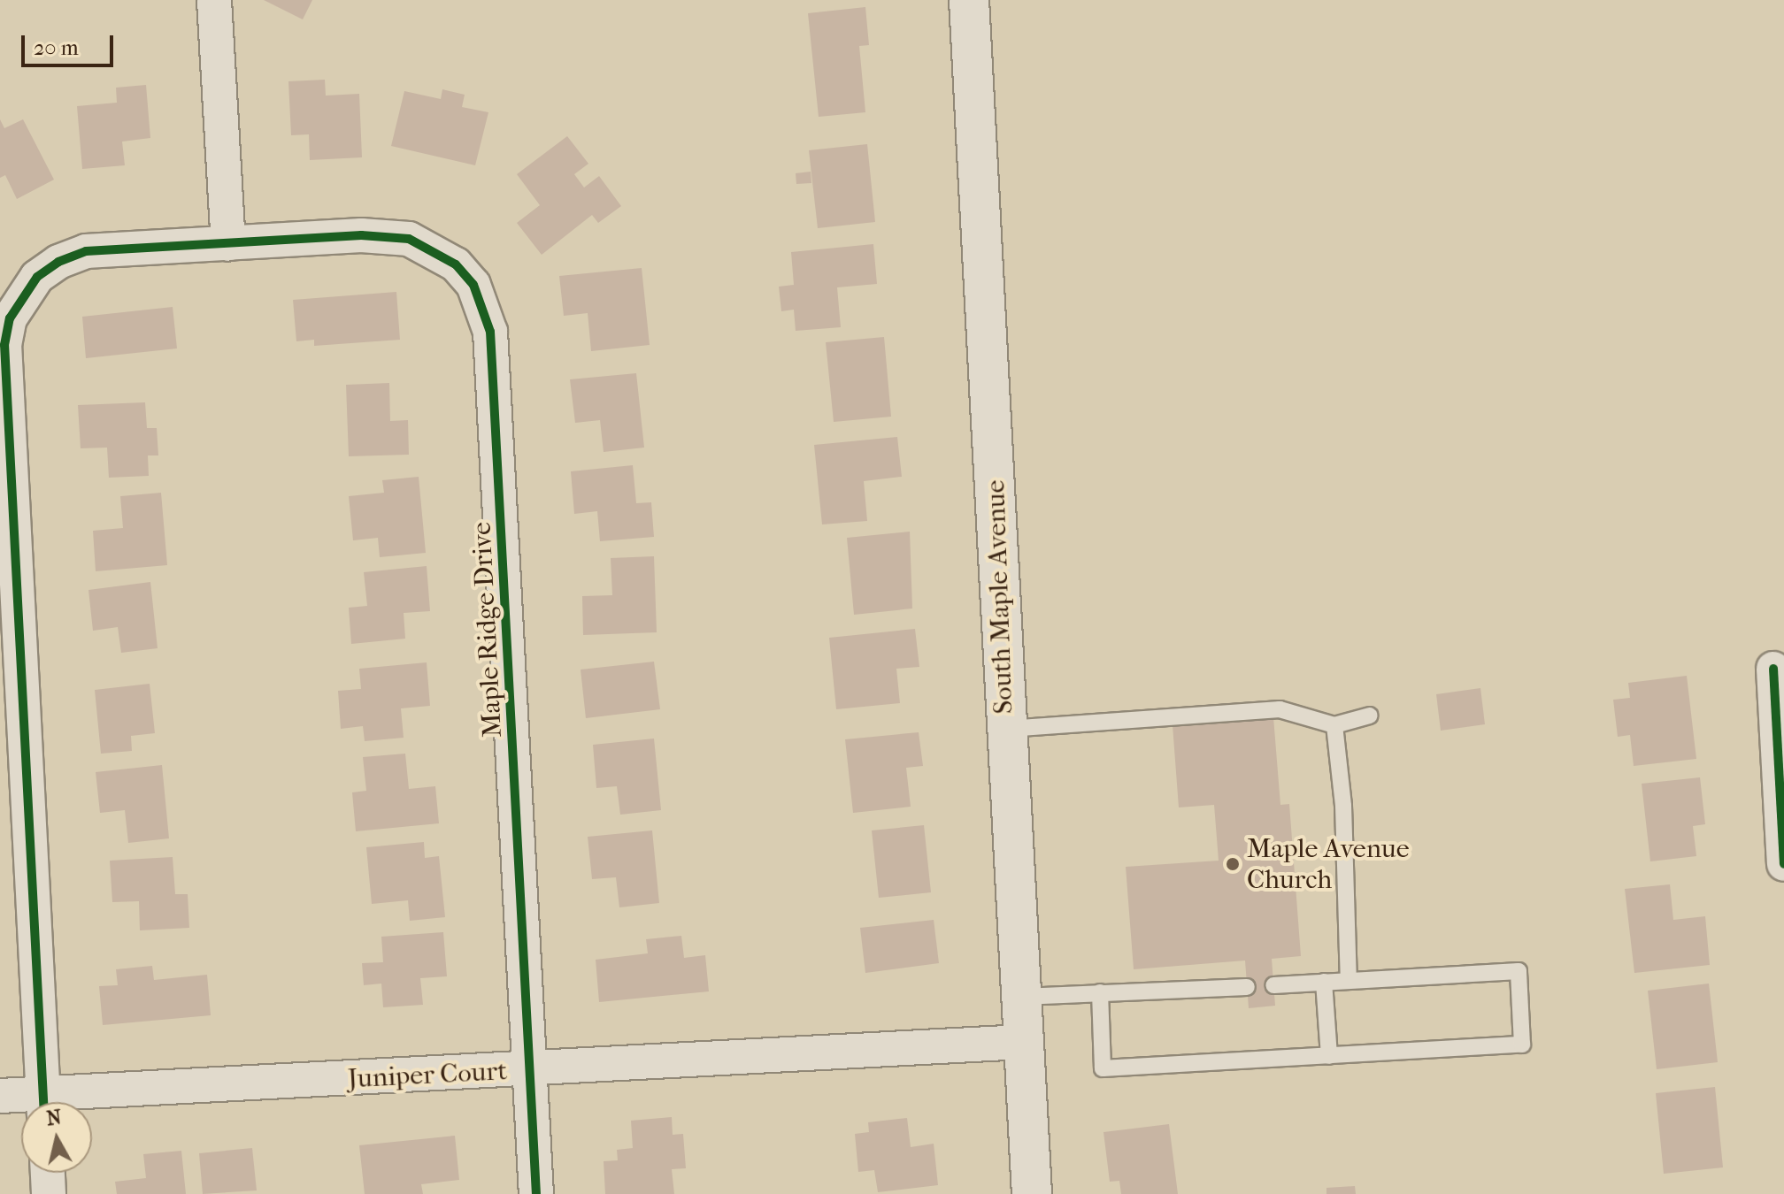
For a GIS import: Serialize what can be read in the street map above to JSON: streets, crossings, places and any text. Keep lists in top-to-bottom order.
{
  "streets": {
    "main road": ["South Maple Avenue"],
    "street": ["Maple Ridge Drive", "Juniper Court"]
  },
  "crossings": [
    ["South Maple Avenue", "Juniper Court"],
    ["Maple Ridge Drive", "Juniper Court"]
  ],
  "places": ["Maple Avenue Church"],
  "scale_bar": "20 m",
  "north": "top"
}
